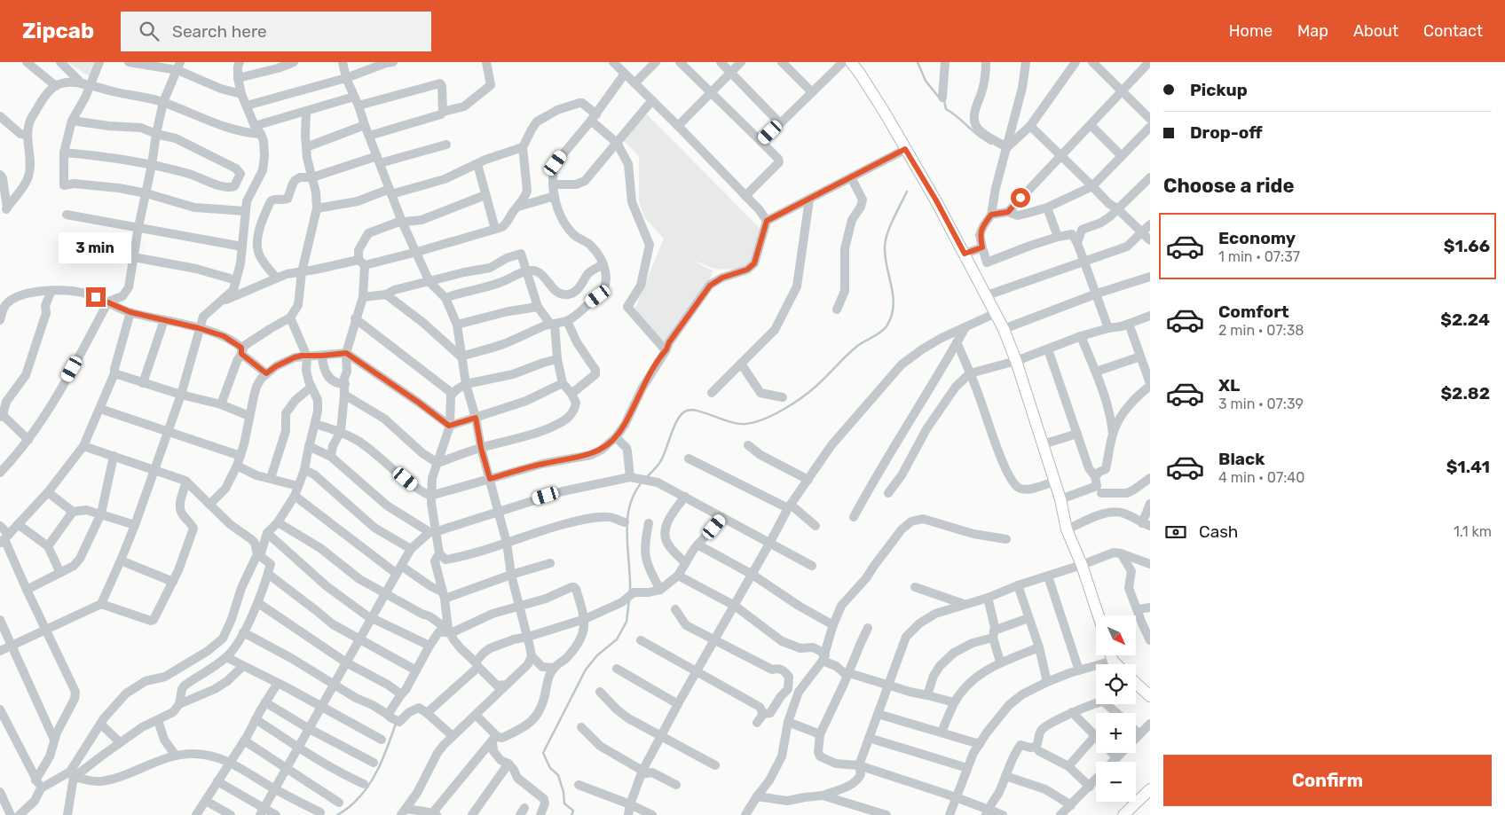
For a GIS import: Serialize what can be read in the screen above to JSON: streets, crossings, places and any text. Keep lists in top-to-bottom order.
{
  "north": "bottom right",
  "page": {
    "header": "Zipcab",
    "search": "Search here",
    "nav": [
      "Home",
      "Map",
      "About",
      "Contact"
    ],
    "banner": ["Pickup", "Drop-off"],
    "heading": "Choose a ride",
    "list": [
      {
        "name": "Economy",
        "note": "1 min · 07:37",
        "value": "$1.66"
      },
      {
        "name": "Comfort",
        "note": "2 min · 07:38",
        "value": "$2.24"
      },
      {
        "name": "XL",
        "note": "3 min · 07:39",
        "value": "$2.82"
      },
      {
        "name": "Black",
        "note": "4 min · 07:40",
        "value": "$1.41"
      }
    ],
    "bubble": "3 min",
    "pay": ["Cash", "1.1 km"],
    "map_buttons": ["+", "−"],
    "buttons": "Confirm"
  }
}
